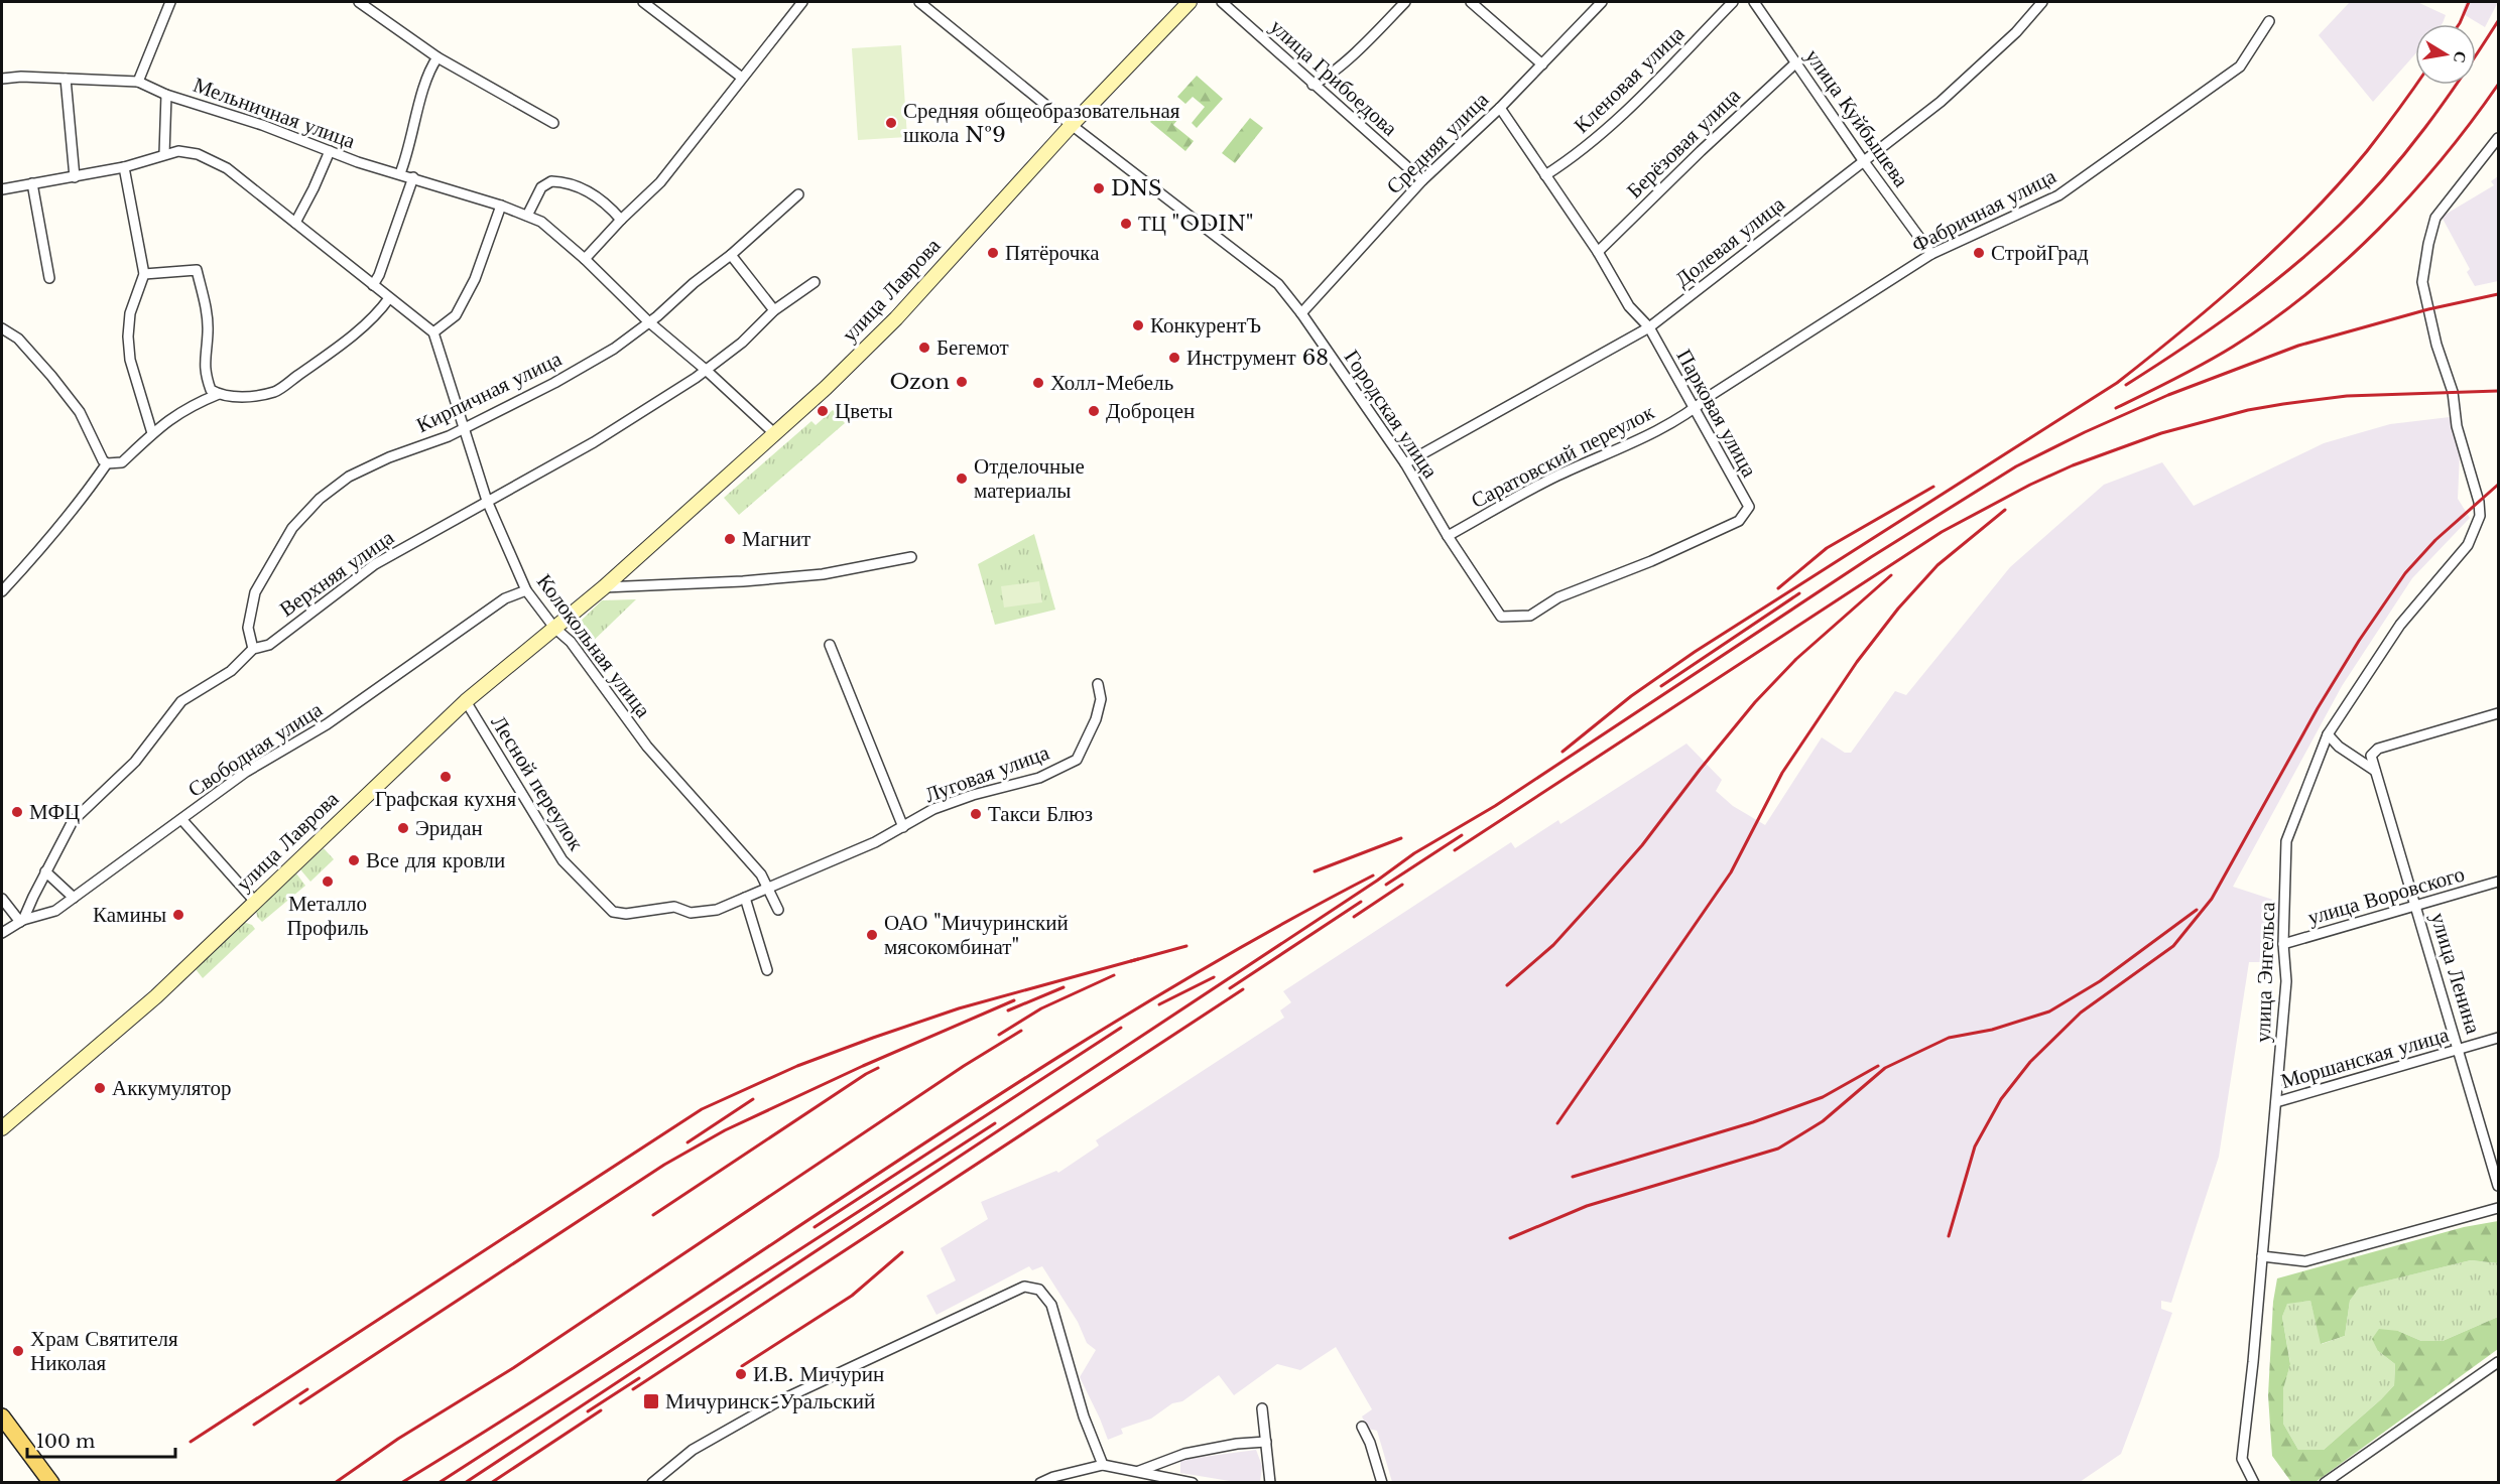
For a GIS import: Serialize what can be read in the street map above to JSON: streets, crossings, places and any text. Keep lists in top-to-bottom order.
{
  "streets": {
    "main road": ["улица Лаврова"],
    "street": [
      "улица Грибоедова",
      "Кленовая улица",
      "Мельничная улица",
      "улица Куйбышева",
      "Средняя улица",
      "Берёзовая улица",
      "Фабричная улица",
      "Долевая улица",
      "Кирпичная улица",
      "Парковая улица",
      "Городская улица",
      "Саратовский переулок",
      "Верхняя улица",
      "Колокольная улица",
      "Свободная улица",
      "Луговая улица",
      "Лесной переулок",
      "улица Воровского",
      "улица Энгельса",
      "улица Ленина",
      "Моршанская улица"
    ]
  },
  "crossings": [
    ["улица Грибоедова", "Средняя улица"],
    ["Кленовая улица", "Парковая улица"],
    ["Мельничная улица", "улица Лаврова"],
    ["Мельничная улица", "Кирпичная улица"],
    ["Мельничная улица", "Верхняя улица"],
    ["улица Куйбышева", "Берёзовая улица"],
    ["улица Куйбышева", "Фабричная улица"],
    ["улица Куйбышева", "Долевая улица"],
    ["Средняя улица", "Парковая улица"],
    ["Средняя улица", "Городская улица"],
    ["Берёзовая улица", "Парковая улица"],
    ["Фабричная улица", "Парковая улица"],
    ["Фабричная улица", "Саратовский переулок"],
    ["Долевая улица", "Парковая улица"],
    ["Долевая улица", "Городская улица"],
    ["улица Лаврова", "Городская улица"],
    ["улица Лаврова", "Колокольная улица"],
    ["улица Лаврова", "Лесной переулок"],
    ["Кирпичная улица", "Верхняя улица"],
    ["Кирпичная улица", "Колокольная улица"],
    ["Парковая улица", "Городская улица"],
    ["Парковая улица", "Саратовский переулок"],
    ["Городская улица", "Саратовский переулок"],
    ["Верхняя улица", "Колокольная улица"],
    ["Верхняя улица", "Свободная улица"],
    ["Колокольная улица", "Свободная улица"],
    ["Колокольная улица", "Луговая улица"],
    ["Колокольная улица", "Лесной переулок"],
    ["Луговая улица", "Лесной переулок"],
    ["улица Воровского", "улица Энгельса"],
    ["улица Воровского", "улица Ленина"],
    ["улица Энгельса", "Моршанская улица"],
    ["улица Ленина", "Моршанская улица"]
  ],
  "places": {
    "other": [
      "Средняя общеобразовательная школа №9",
      "DNS",
      "ТЦ \"ODIN\"",
      "Пятёрочка",
      "СтройГрад",
      "КонкурентЪ",
      "Бегемот",
      "Инструмент 68",
      "Ozon",
      "Холл-Мебель",
      "Цветы",
      "Доброцен",
      "Отделочные материалы",
      "Магнит",
      "Графская кухня",
      "МФЦ",
      "Такси Блюз",
      "Эридан",
      "Все для кровли",
      "Металло Профиль",
      "Камины",
      "ОАО \"Мичуринский мясокомбинат\"",
      "Аккумулятор",
      "Храм Святителя Николая",
      "И.В. Мичурин"
    ],
    "transit": ["Мичуринск-Уральский"]
  },
  "scale_bar": "100 m",
  "north": "right"
}
